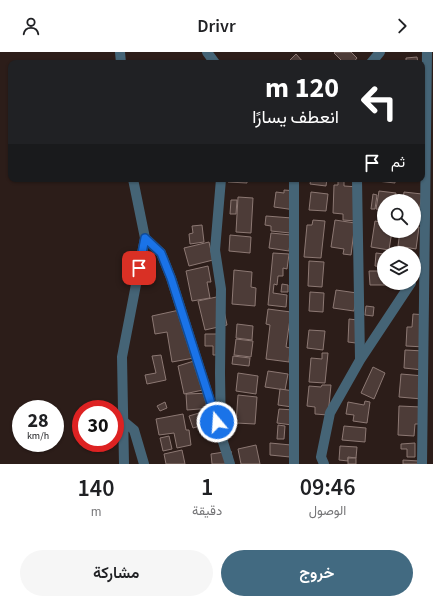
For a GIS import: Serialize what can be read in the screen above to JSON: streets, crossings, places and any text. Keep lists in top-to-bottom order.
{
  "page": {
    "header": "Drivr",
    "turn": ["120 m", "انعطف يسارًا"],
    "then": "ثم",
    "speed": "28 km/h",
    "limit": "30",
    "eta": [
      "09:46",
      "الوصول",
      "1",
      "دقيقة",
      "140",
      "m"
    ],
    "buttons": ["خروج", "مشاركة"]
  }
}
